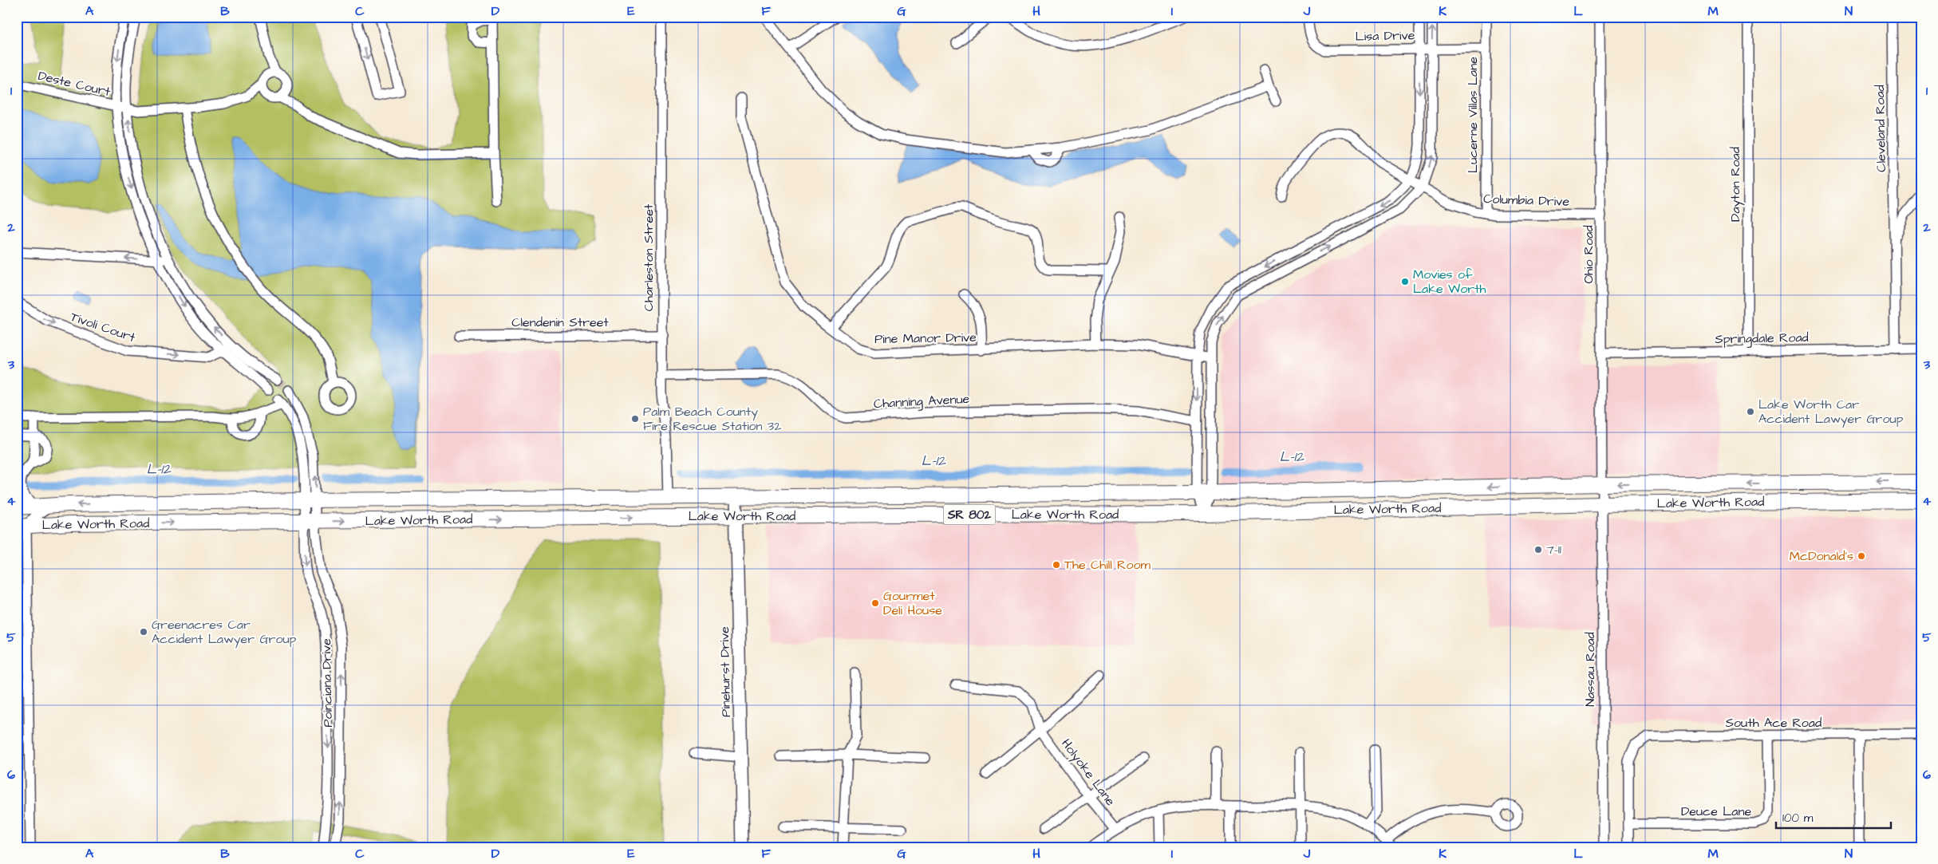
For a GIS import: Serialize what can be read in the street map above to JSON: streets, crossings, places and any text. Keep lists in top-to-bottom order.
{
  "streets": {
    "main road": ["Lake Worth Road", "SR 802"],
    "street": [
      "Lisa Drive",
      "Deste Court",
      "Lucerne Villas Lane",
      "Cleveland Road",
      "Dayton Road",
      "Columbia Drive",
      "Ohio Road",
      "Charleston Street",
      "Clendenin Street",
      "Tivoli Court",
      "Pine Manor Drive",
      "Springdale Road",
      "Channing Avenue",
      "Nassau Road",
      "Pinehurst Drive",
      "Poinciana Drive",
      "South Ace Road",
      "Holyoke Lane",
      "Deuce Lane"
    ]
  },
  "crossings": [
    ["Lisa Drive", "Lucerne Villas Lane"],
    ["Lucerne Villas Lane", "Columbia Drive"],
    ["Cleveland Road", "Springdale Road"],
    ["Dayton Road", "Springdale Road"],
    ["Columbia Drive", "Ohio Road"],
    ["Ohio Road", "Springdale Road"],
    ["Ohio Road", "Lake Worth Road"],
    ["Ohio Road", "Nassau Road"],
    ["Charleston Street", "Clendenin Street"],
    ["Charleston Street", "Channing Avenue"],
    ["Charleston Street", "Lake Worth Road"],
    ["Lake Worth Road", "Nassau Road"],
    ["Lake Worth Road", "Pinehurst Drive"],
    ["Lake Worth Road", "Poinciana Drive"],
    ["South Ace Road", "Deuce Lane"]
  ],
  "water": ["L-12"],
  "places": [
    "Movies of Lake Worth",
    "Lake Worth Car Accident Lawyer Group",
    "Palm Beach County Fire Rescue Station 32",
    "7-11",
    "McDonald's",
    "The Chill Room",
    "Gourmet Deli House",
    "Greenacres Car Accident Lawyer Group"
  ],
  "scale_bar": "100 m",
  "grid": {
    "columns": [
      "A",
      "B",
      "C",
      "D",
      "E",
      "F",
      "G",
      "H",
      "I",
      "J",
      "K",
      "L",
      "M",
      "N"
    ],
    "rows": [
      "1",
      "2",
      "3",
      "4",
      "5",
      "6"
    ]
  }
}
